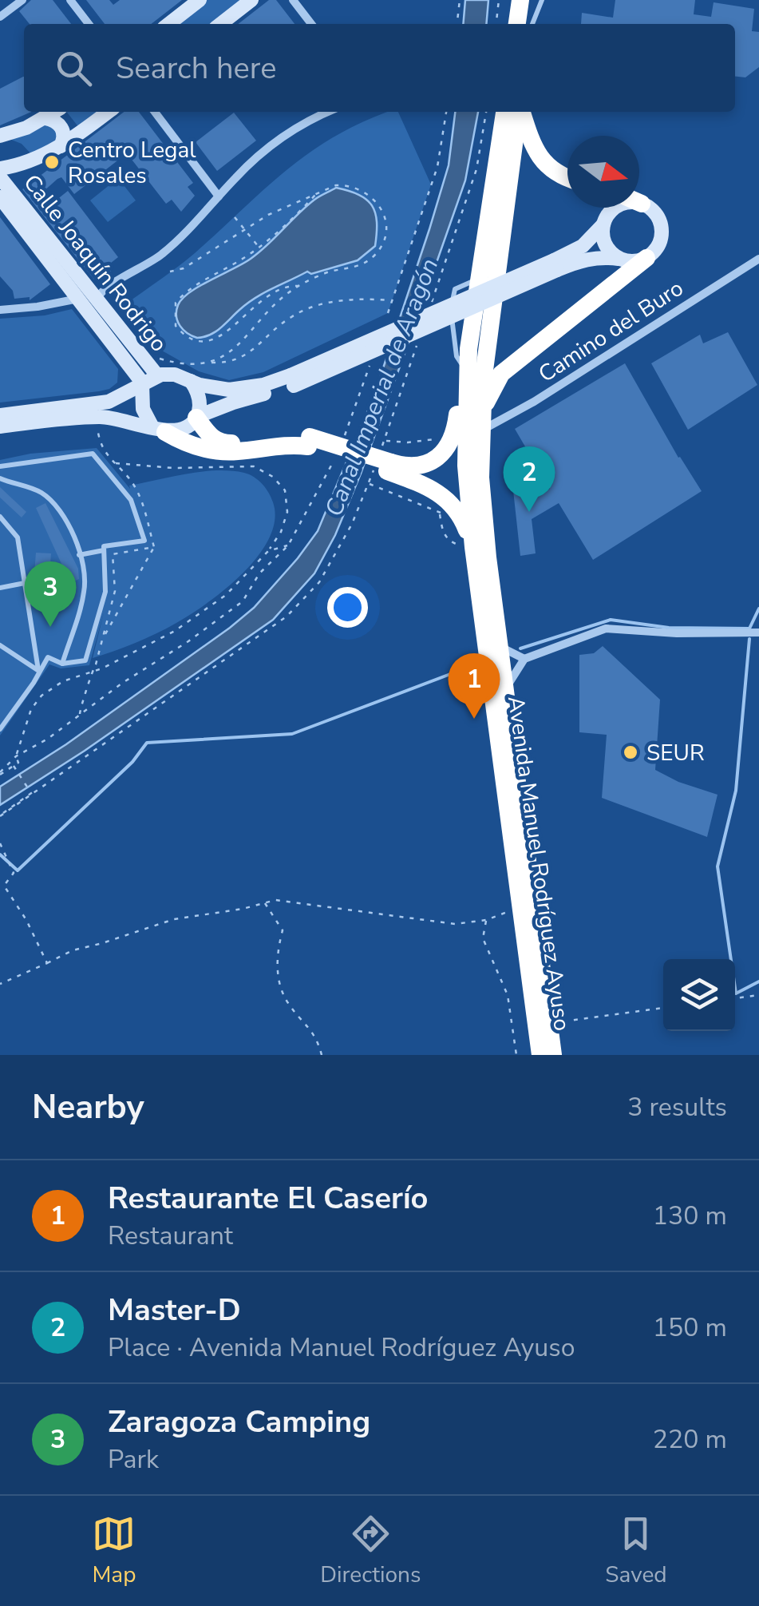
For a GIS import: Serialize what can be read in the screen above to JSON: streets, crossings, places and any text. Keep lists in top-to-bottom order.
{
  "streets": {
    "highway": ["Avenida Manuel Rodríguez Ayuso"],
    "main road": ["Calle Joaquín Rodrigo"],
    "street": ["Camino del Buro"]
  },
  "crossings": [
    ["Camino del Buro", "Avenida Manuel Rodríguez Ayuso"]
  ],
  "water": ["Canal Imperial de Aragón"],
  "places": ["Centro Legal Rosales", "SEUR"],
  "north": "right",
  "page": {
    "search": "Search here",
    "pins": ["2", "3", "1"],
    "heading": ["Nearby", "3 results"],
    "list": [
      {
        "mark": "1",
        "name": "Restaurante El Caserío",
        "note": "Restaurant",
        "value": "130 m"
      },
      {
        "mark": "2",
        "name": "Master-D",
        "note": "Place · Avenida Manuel Rodríguez Ayuso",
        "value": "150 m"
      },
      {
        "mark": "3",
        "name": "Zaragoza Camping",
        "note": "Park",
        "value": "220 m"
      }
    ],
    "nav": ["Map", "Directions", "Saved"]
  }
}
